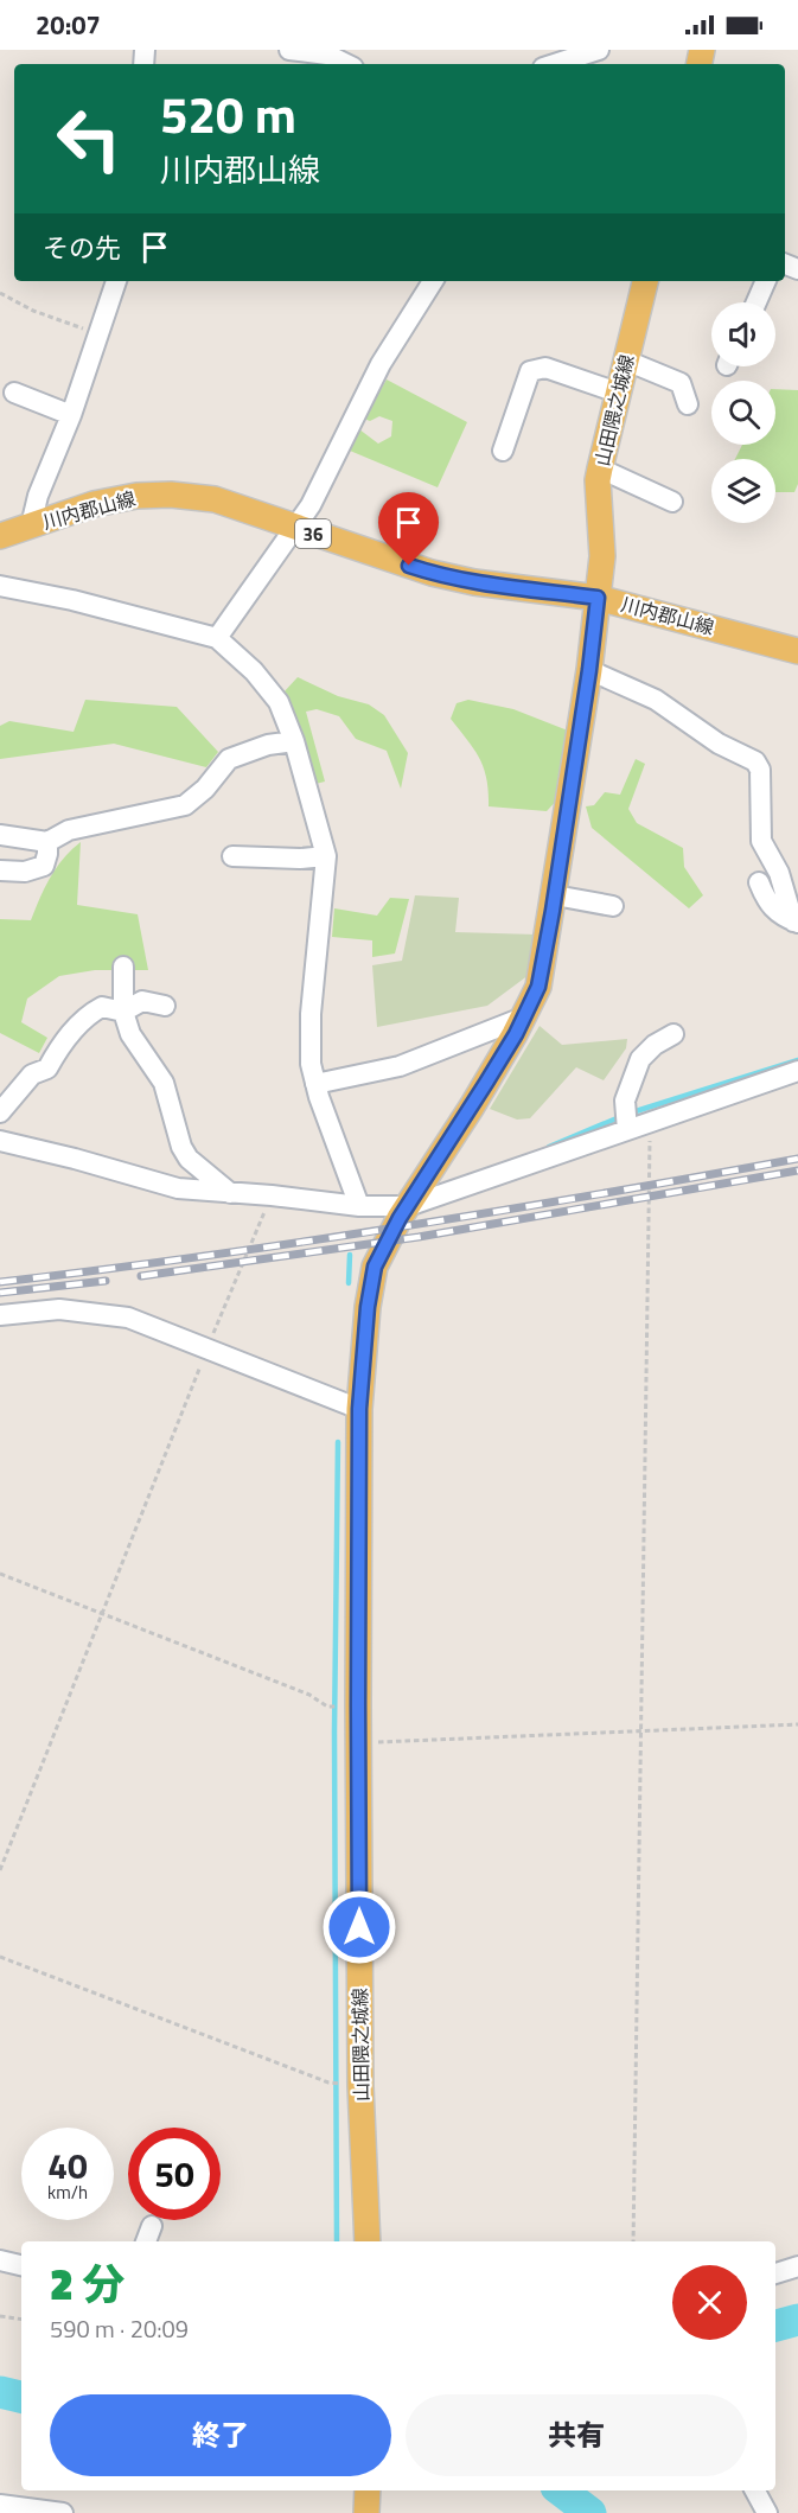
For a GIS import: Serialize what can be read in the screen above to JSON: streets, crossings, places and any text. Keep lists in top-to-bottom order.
{
  "streets": {
    "main road": ["山田隈之城線", "川内郡山線", "36"]
  },
  "crossings": [
    ["山田隈之城線", "川内郡山線"]
  ],
  "page": {
    "status": "20:07",
    "turn": ["520 m", "川内郡山線"],
    "then": "その先",
    "speed": "40 km/h",
    "limit": "50",
    "heading": ["2 分", "590 m · 20:09"],
    "buttons": ["終了", "共有"]
  }
}
